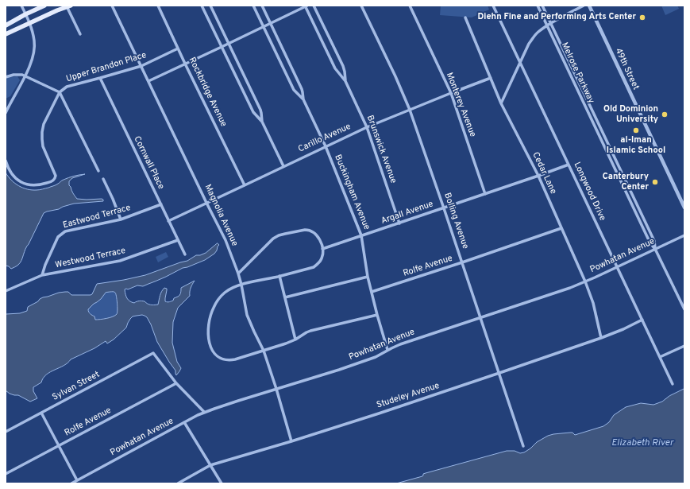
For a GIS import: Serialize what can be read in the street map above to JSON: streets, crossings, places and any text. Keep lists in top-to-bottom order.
{
  "streets": {
    "street": [
      "Upper Brandon Place",
      "49th Street",
      "Melrose Parkway",
      "Rockbridge Avenue",
      "Monterey Avenue",
      "Carillo Avenue",
      "Brunswick Avenue",
      "Cornwall Place",
      "Cedar Lane",
      "Longwood Drive",
      "Buckingham Avenue",
      "Argall Avenue",
      "Magnolia Avenue",
      "Eastwood Terrace",
      "Bolling Avenue",
      "Powhatan Avenue",
      "Westwood Terrace",
      "Rolfe Avenue",
      "Sylvan Street",
      "Studeley Avenue"
    ]
  },
  "crossings": [
    ["Upper Brandon Place", "Rockbridge Avenue"],
    ["Upper Brandon Place", "Cornwall Place"],
    ["Upper Brandon Place", "Magnolia Avenue"],
    ["Melrose Parkway", "Powhatan Avenue"],
    ["Rockbridge Avenue", "Carillo Avenue"],
    ["Monterey Avenue", "Carillo Avenue"],
    ["Monterey Avenue", "Argall Avenue"],
    ["Carillo Avenue", "Brunswick Avenue"],
    ["Carillo Avenue", "Cornwall Place"],
    ["Carillo Avenue", "Cedar Lane"],
    ["Carillo Avenue", "Buckingham Avenue"],
    ["Carillo Avenue", "Magnolia Avenue"],
    ["Carillo Avenue", "Bolling Avenue"],
    ["Brunswick Avenue", "Argall Avenue"],
    ["Cornwall Place", "Eastwood Terrace"],
    ["Cornwall Place", "Westwood Terrace"],
    ["Cedar Lane", "Argall Avenue"],
    ["Cedar Lane", "Powhatan Avenue"],
    ["Cedar Lane", "Rolfe Avenue"],
    ["Cedar Lane", "Studeley Avenue"],
    ["Longwood Drive", "Argall Avenue"],
    ["Longwood Drive", "Powhatan Avenue"],
    ["Longwood Drive", "Studeley Avenue"],
    ["Buckingham Avenue", "Argall Avenue"],
    ["Buckingham Avenue", "Powhatan Avenue"],
    ["Buckingham Avenue", "Rolfe Avenue"],
    ["Argall Avenue", "Bolling Avenue"],
    ["Magnolia Avenue", "Powhatan Avenue"],
    ["Magnolia Avenue", "Studeley Avenue"],
    ["Eastwood Terrace", "Westwood Terrace"],
    ["Bolling Avenue", "Powhatan Avenue"],
    ["Bolling Avenue", "Rolfe Avenue"],
    ["Bolling Avenue", "Studeley Avenue"],
    ["Rolfe Avenue", "Sylvan Street"]
  ],
  "water": ["Elizabeth River"],
  "places": [
    "Diehn Fine and Performing Arts Center",
    "Old Dominion University",
    "al-Iman Islamic School",
    "Canterbury Center"
  ]
}
